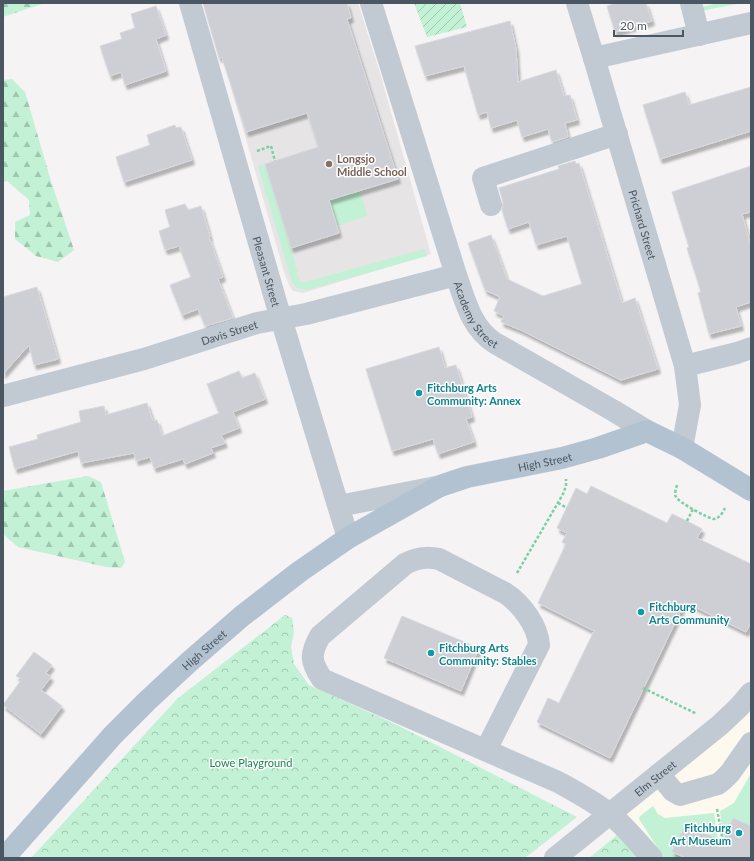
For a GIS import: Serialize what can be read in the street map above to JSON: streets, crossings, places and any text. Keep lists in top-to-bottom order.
{
  "streets": {
    "main road": ["Academy Street", "High Street"],
    "street": [
      "Prichard Street",
      "Pleasant Street",
      "Davis Street",
      "Elm Street"
    ]
  },
  "crossings": [
    ["Prichard Street", "Academy Street"],
    ["Pleasant Street", "Davis Street"],
    ["Pleasant Street", "High Street"],
    ["Academy Street", "Davis Street"],
    ["Academy Street", "High Street"]
  ],
  "parks": ["Lowe Playground"],
  "places": [
    "Longsjo Middle School",
    "Fitchburg Arts Community: Annex",
    "Fitchburg Arts Community",
    "Fitchburg Arts Community: Stables",
    "Fitchburg Art Museum"
  ],
  "scale_bar": "20 m"
}
